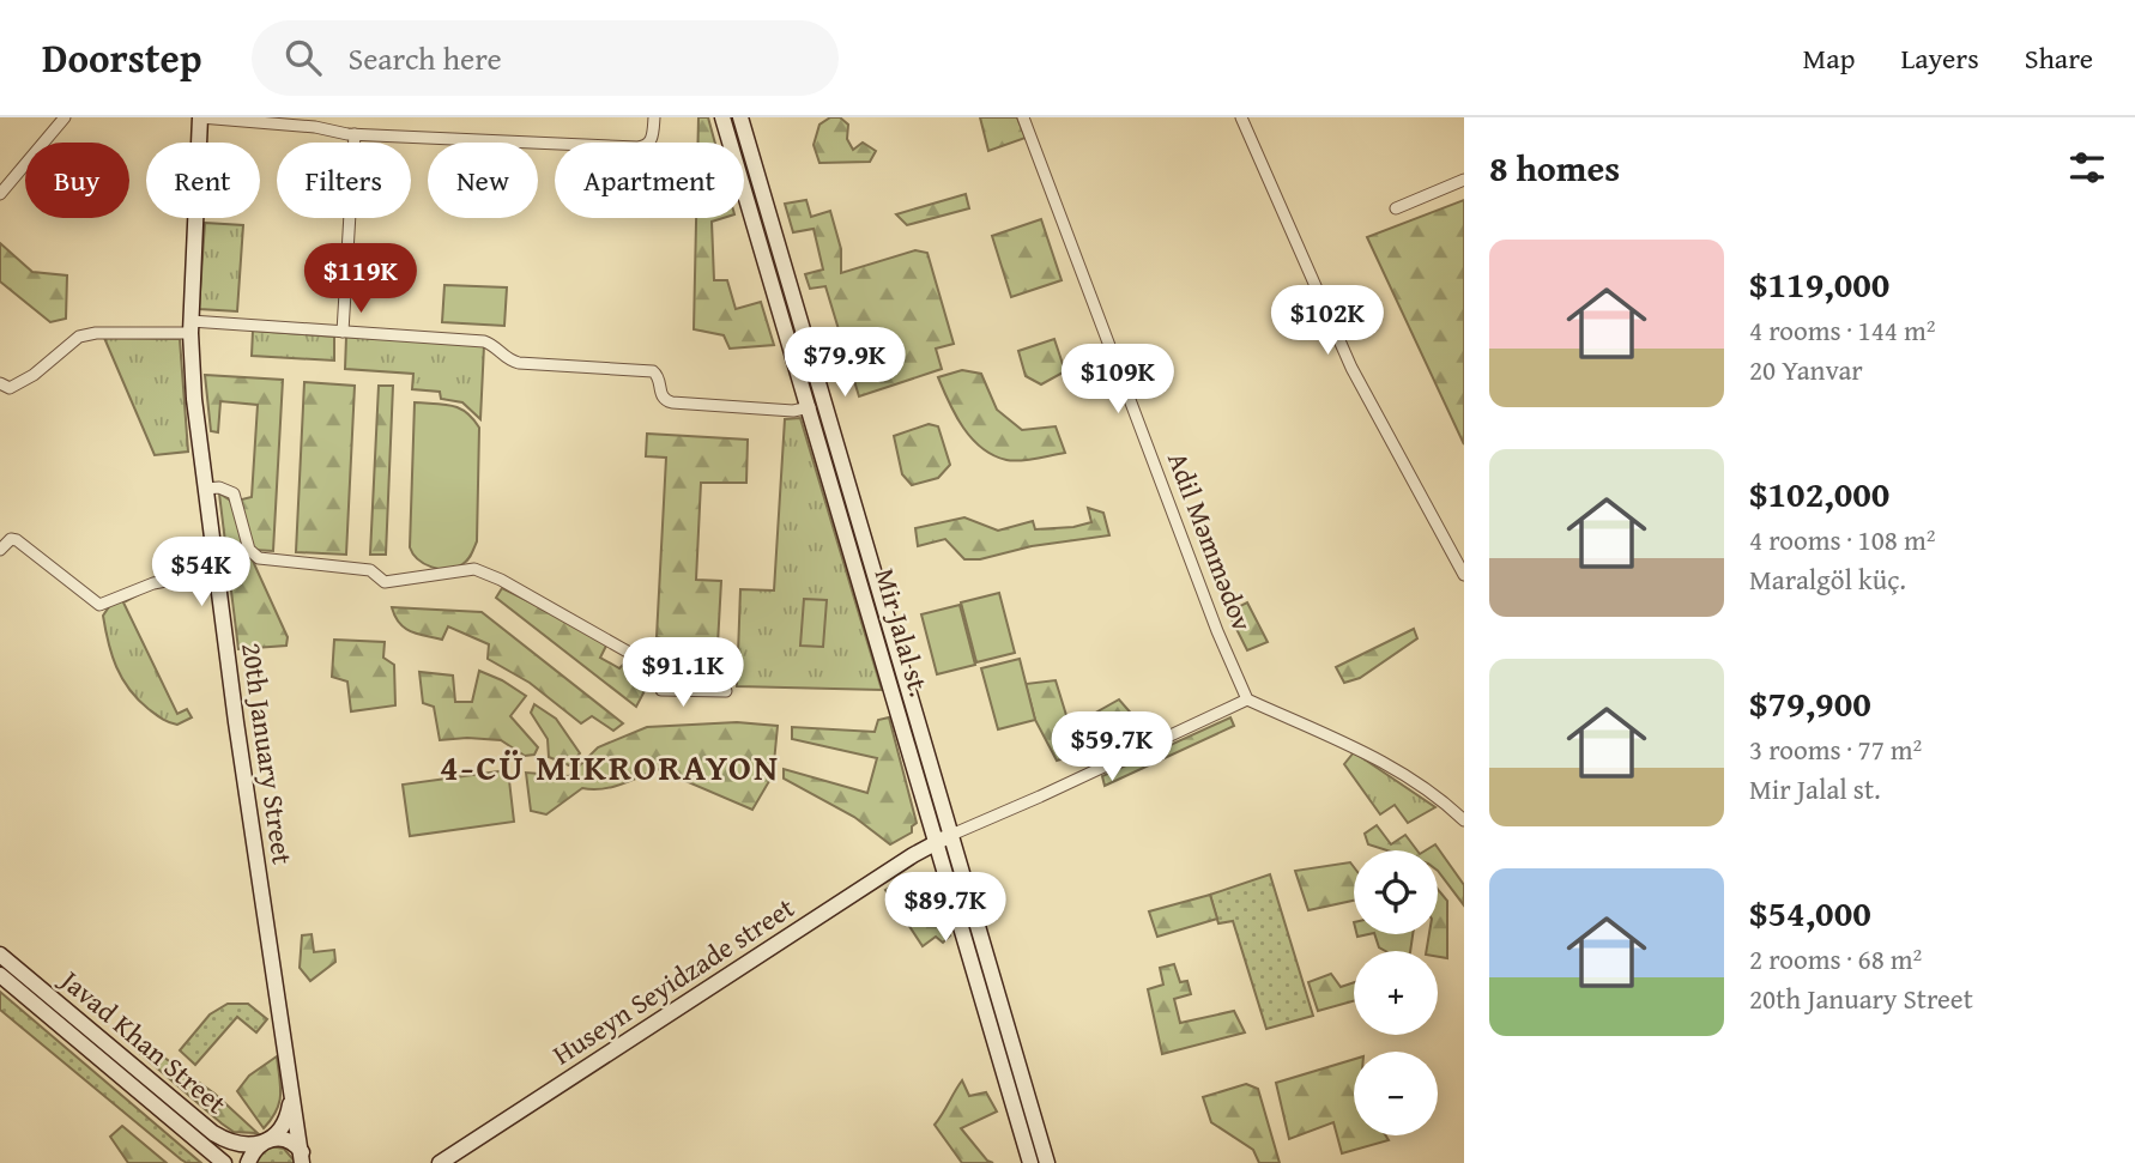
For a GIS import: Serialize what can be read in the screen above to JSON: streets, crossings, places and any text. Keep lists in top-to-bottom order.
{
  "streets": {
    "street": [
      "Adil Məmmədov",
      "Mir Jalal st.",
      "20th January Street",
      "Huseyn Seyidzade street",
      "Javad Khan Street"
    ]
  },
  "crossings": [
    ["Mir Jalal st.", "Huseyn Seyidzade street"],
    ["20th January Street", "Javad Khan Street"]
  ],
  "districts": ["4-CÜ MIKRORAYON"],
  "page": {
    "header": "Doorstep",
    "search": "Search here",
    "nav": ["Map", "Layers", "Share"],
    "heading": "8 homes",
    "chip": [
      "Buy",
      "Rent",
      "Filters",
      "New",
      "Apartment"
    ],
    "list": [
      {
        "name": "$119,000",
        "note": "4 rooms · 144 m² · 20 Yanvar"
      },
      {
        "name": "$102,000",
        "note": "4 rooms · 108 m² · Maralgöl küç."
      },
      {
        "name": "$79,900",
        "note": "3 rooms · 77 m² · Mir Jalal st."
      },
      {
        "name": "$54,000",
        "note": "2 rooms · 68 m² · 20th January Street"
      }
    ],
    "price": [
      "$119K",
      "$102K",
      "$79.9K",
      "$109K",
      "$54K",
      "$91.1K",
      "$59.7K",
      "$89.7K"
    ],
    "map_buttons": ["+", "−"]
  }
}
